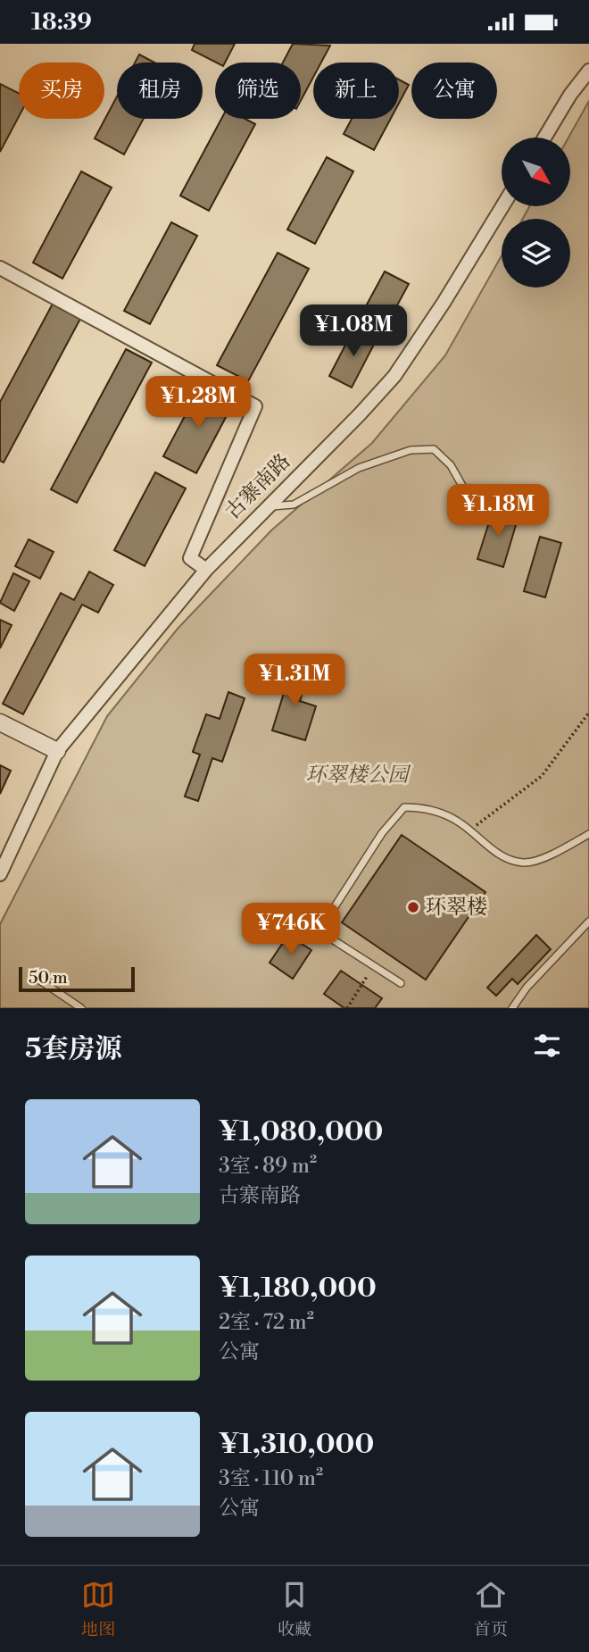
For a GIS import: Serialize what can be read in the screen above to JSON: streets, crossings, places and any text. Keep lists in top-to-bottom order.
{
  "streets": {
    "street": ["古寨南路"]
  },
  "parks": ["环翠楼公园"],
  "places": ["环翠楼"],
  "scale_bar": "50 m",
  "north": "bottom right",
  "page": {
    "status": "18:39",
    "chip": [
      "买房",
      "租房",
      "筛选",
      "新上",
      "公寓"
    ],
    "price": [
      "¥1.08M",
      "¥1.28M",
      "¥1.18M",
      "¥1.31M",
      "¥746K"
    ],
    "scale": "50 m",
    "heading": "5套房源",
    "list": [
      {
        "name": "¥1,080,000",
        "note": "3室 · 89 m² · 古寨南路"
      },
      {
        "name": "¥1,180,000",
        "note": "2室 · 72 m² · 公寓"
      },
      {
        "name": "¥1,310,000",
        "note": "3室 · 110 m² · 公寓"
      }
    ],
    "tabs": ["地图", "收藏", "首页"]
  }
}
